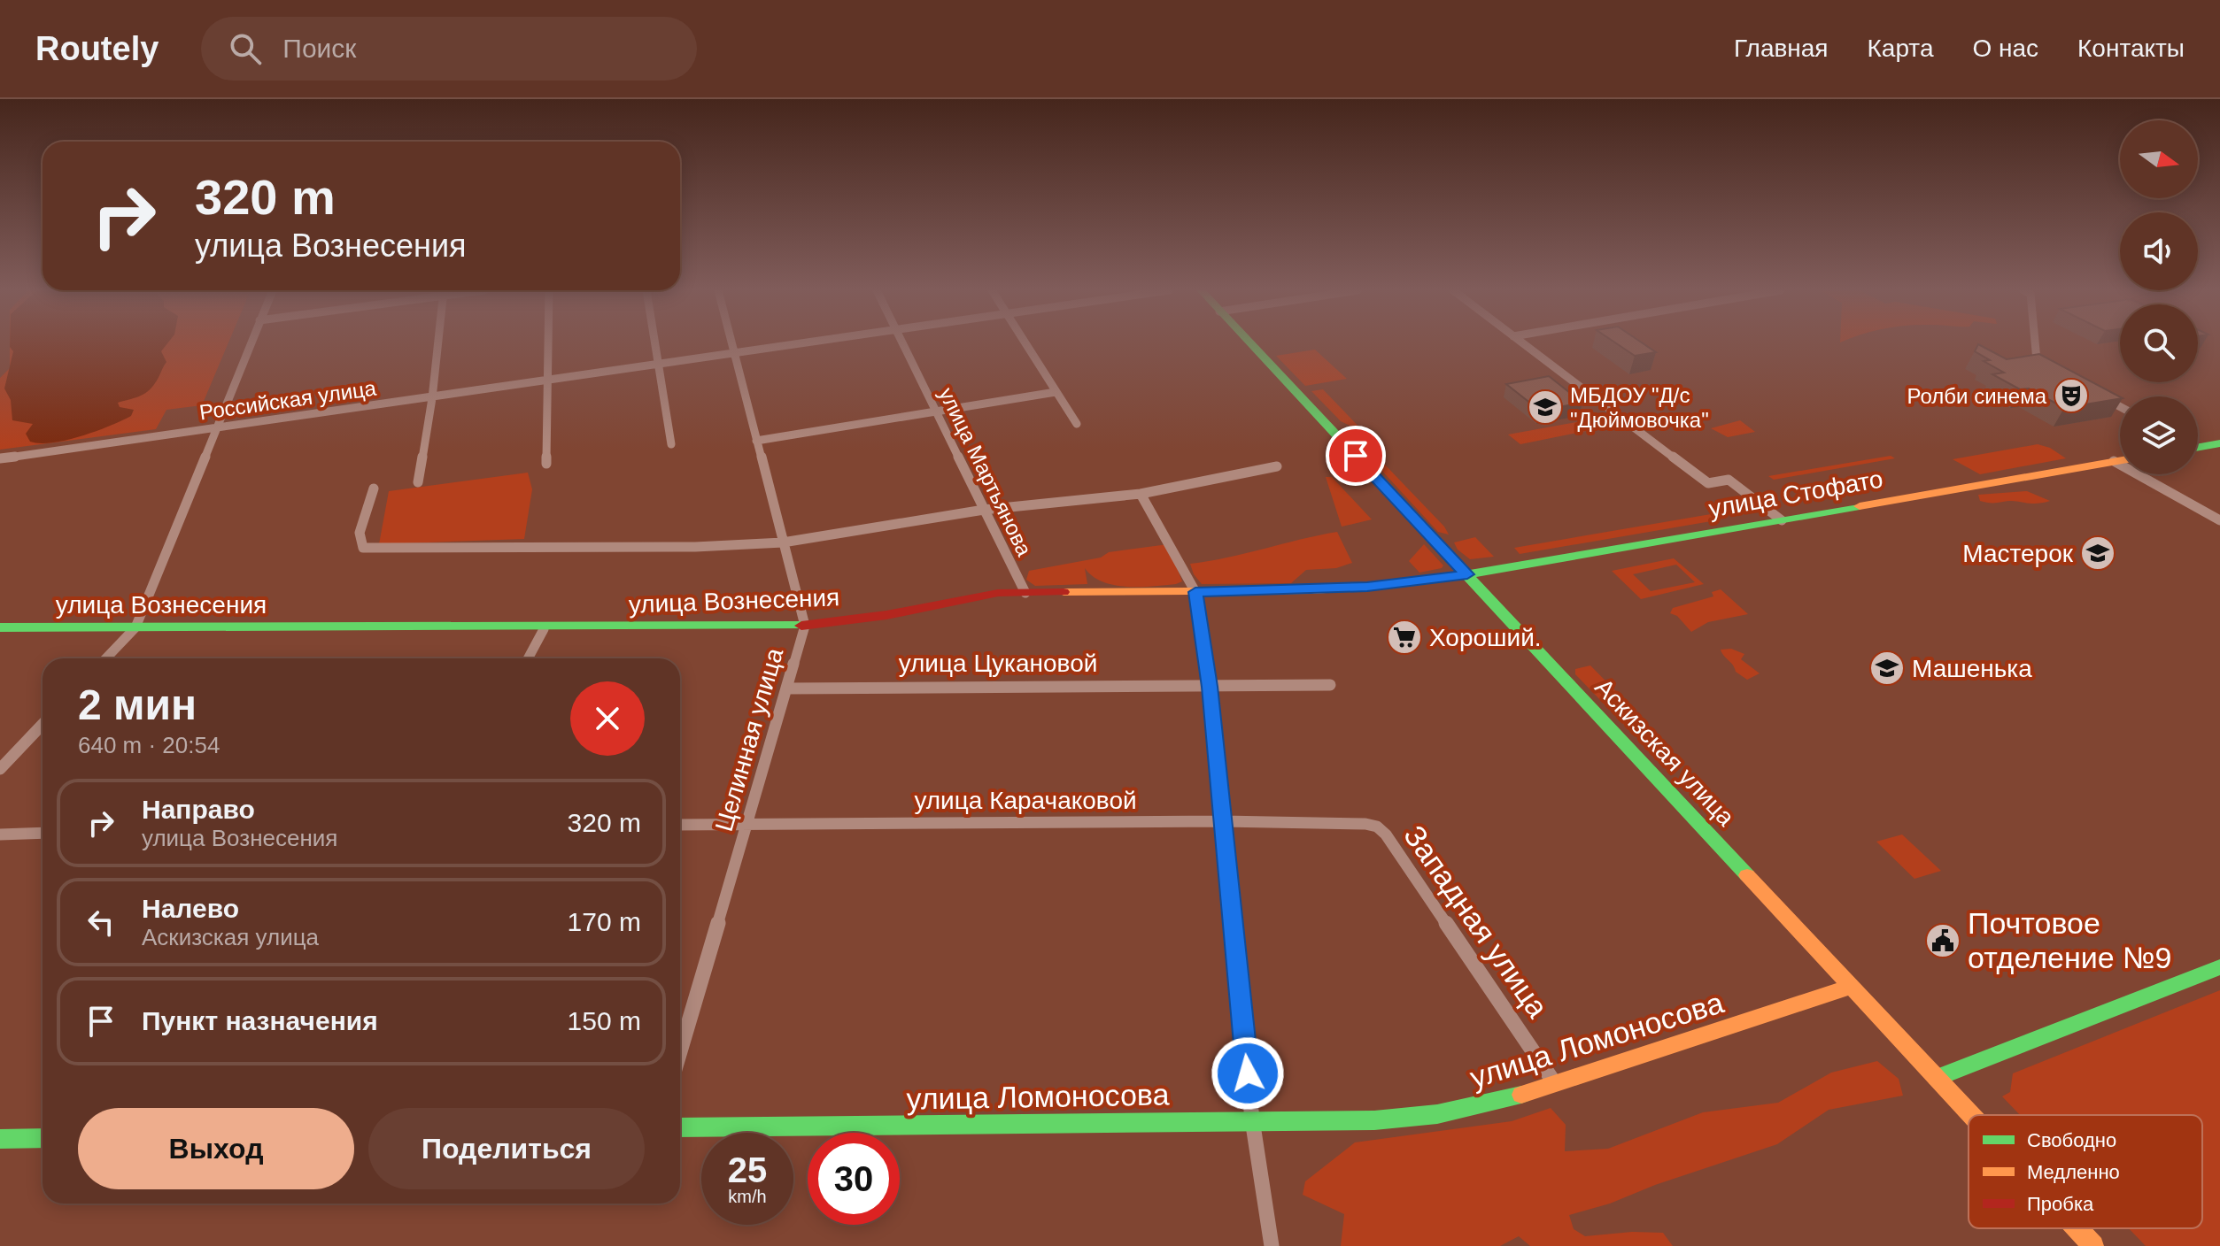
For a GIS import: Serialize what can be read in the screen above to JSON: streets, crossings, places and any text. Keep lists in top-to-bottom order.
{
  "streets": {
    "street": [
      "Российская улица",
      "улица Мартьянова",
      "улица Стофато",
      "улица Вознесения",
      "улица Цукановой",
      "Целинная улица",
      "Аскизская улица",
      "улица Карачаковой",
      "Западная улица",
      "улица Ломоносова"
    ]
  },
  "crossings": [
    ["Российская улица", "Целинная улица"],
    ["улица Мартьянова", "улица Вознесения"],
    ["улица Стофато", "улица Вознесения"],
    ["улица Стофато", "Аскизская улица"],
    ["улица Вознесения", "Целинная улица"],
    ["улица Вознесения", "Аскизская улица"],
    ["улица Цукановой", "Целинная улица"],
    ["Целинная улица", "улица Карачаковой"],
    ["Аскизская улица", "улица Ломоносова"],
    ["улица Карачаковой", "Западная улица"],
    ["Западная улица", "улица Ломоносова"]
  ],
  "places": {
    "theatre": ["Ролби синема"],
    "school or university": ["МБДОУ \"Д/с \"Дюймовочка\"", "Мастерок", "Машенька"],
    "supermarket": ["Хороший."],
    "public building": ["Почтовое отделение №9"]
  },
  "legend": ["Свободно", "Медленно", "Пробка"],
  "north": "right",
  "page": {
    "header": "Routely",
    "search": "Поиск",
    "nav": [
      "Главная",
      "Карта",
      "О нас",
      "Контакты"
    ],
    "turn": ["320 m", "улица Вознесения"],
    "heading": ["2 мин", "640 m · 20:54"],
    "list": [
      {
        "name": "Направо",
        "note": "улица Вознесения",
        "value": "320 m"
      },
      {
        "name": "Налево",
        "note": "Аскизская улица",
        "value": "170 m"
      },
      {
        "name": "Пункт назначения",
        "value": "150 m"
      }
    ],
    "buttons": ["Выход", "Поделиться"],
    "speed": "25 km/h",
    "limit": "30"
  }
}
